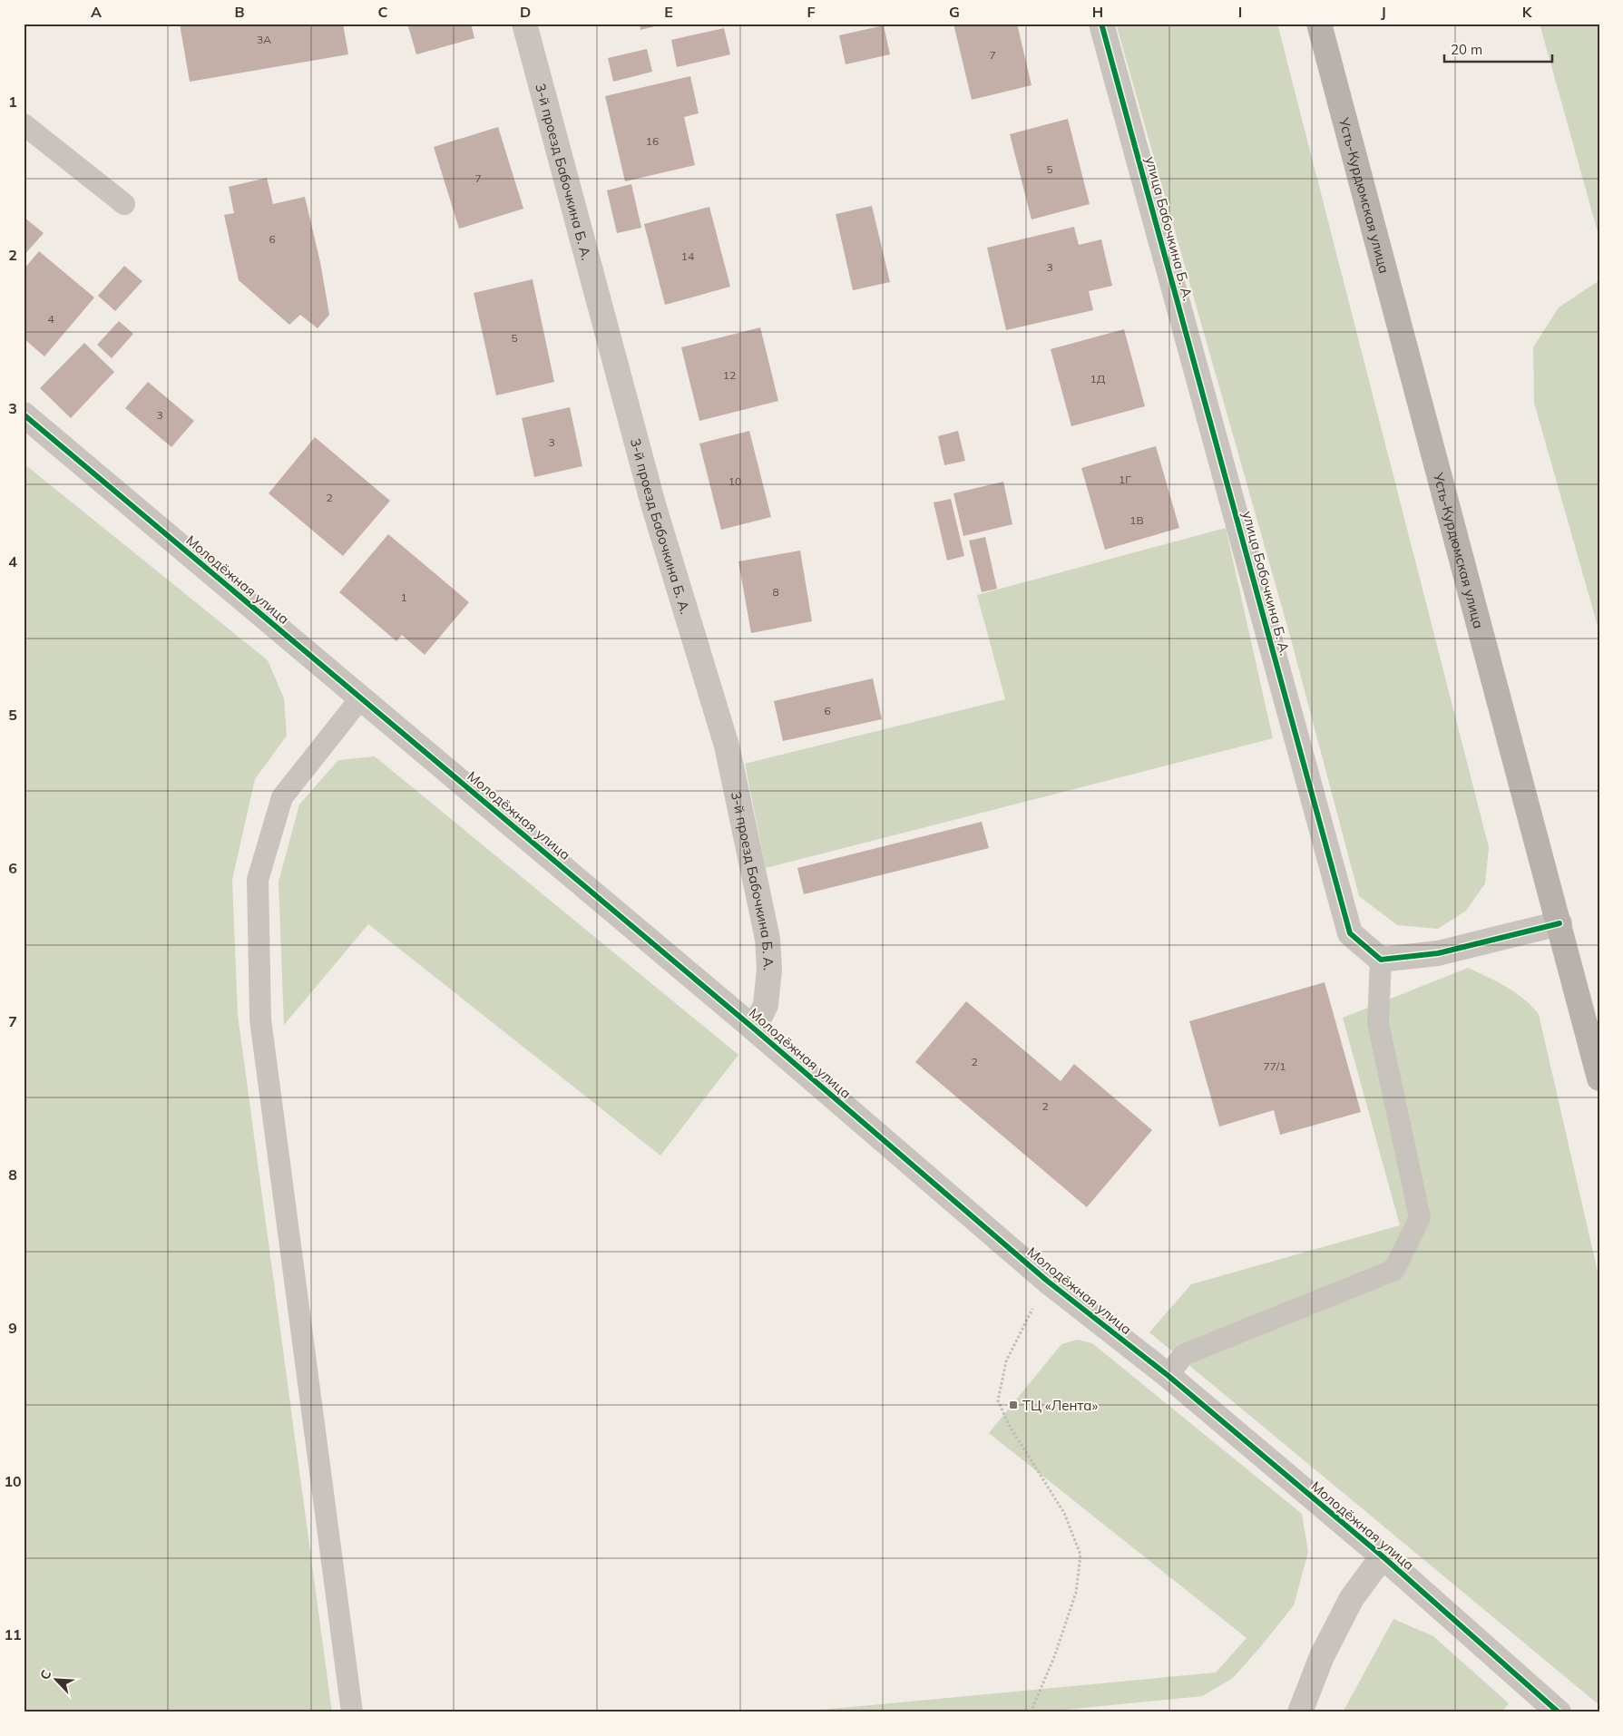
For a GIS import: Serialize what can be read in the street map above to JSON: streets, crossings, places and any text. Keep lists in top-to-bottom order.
{
  "streets": {
    "main road": ["Усть-Курдюмская улица"],
    "street": ["3-й проезд Бабочкина Б. А.", "улица Бабочкина Б. А.", "Молодёжная улица"]
  },
  "crossings": [
    ["3-й проезд Бабочкина Б. А.", "Молодёжная улица"]
  ],
  "places": {
    "transit": ["ТЦ «Лента»"]
  },
  "house_numbers": [
    "3А",
    "7",
    "16",
    "5",
    "7",
    "6",
    "14",
    "3",
    "4",
    "5",
    "12",
    "1Д",
    "3",
    "3",
    "1Г",
    "10",
    "2",
    "1В",
    "8",
    "1",
    "6",
    "2",
    "77/1",
    "2"
  ],
  "scale_bar": "20 m",
  "north": "top left",
  "grid": {
    "columns": [
      "A",
      "B",
      "C",
      "D",
      "E",
      "F",
      "G",
      "H",
      "I",
      "J",
      "K"
    ],
    "rows": [
      "1",
      "2",
      "3",
      "4",
      "5",
      "6",
      "7",
      "8",
      "9",
      "10",
      "11"
    ]
  }
}
